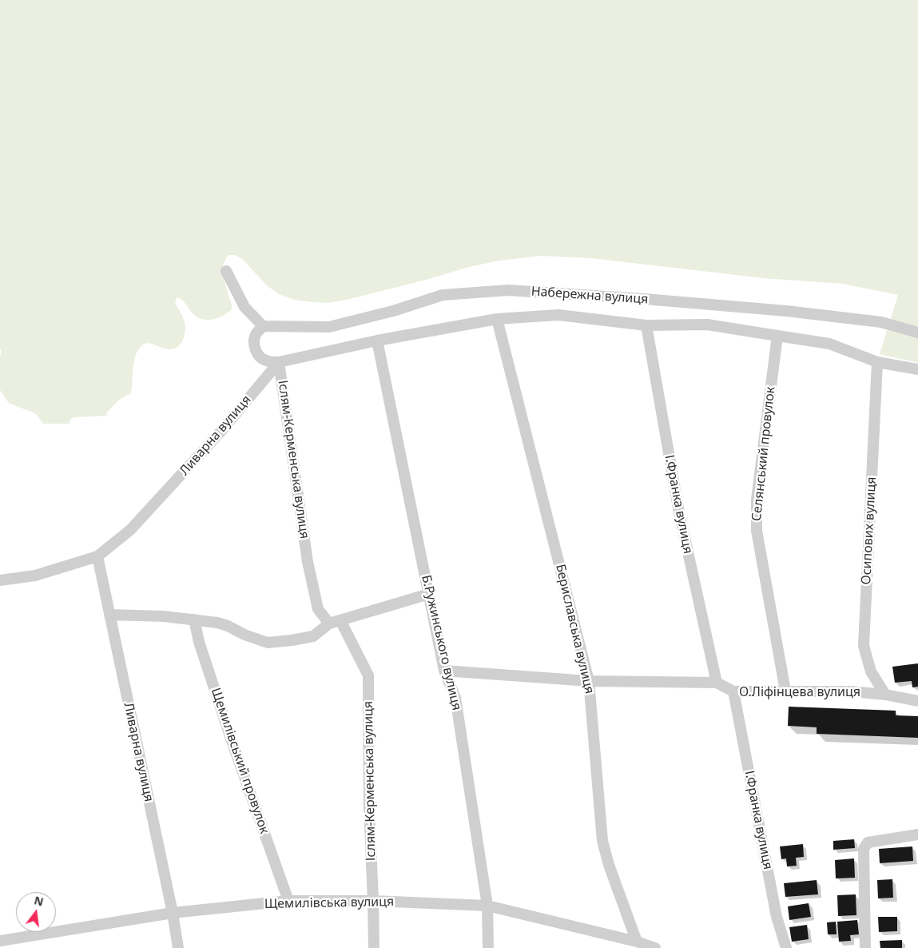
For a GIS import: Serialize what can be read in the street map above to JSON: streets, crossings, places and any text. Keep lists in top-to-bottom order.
{
  "streets": {
    "street": [
      "Набережна вулиця",
      "Ливарна вулиця",
      "Селянський провулок",
      "Іслям-Керменська вулиця",
      "І.Франка вулиця",
      "Осипових вулиця",
      "Бериславська вулиця",
      "Б.Ружинського вулиця",
      "О.Ліфінцева вулиця",
      "Щемилівський провулок",
      "Щемилівська вулиця"
    ]
  },
  "crossings": [
    ["Ливарна вулиця", "Іслям-Керменська вулиця"],
    ["Ливарна вулиця", "Щемилівська вулиця"],
    ["Селянський провулок", "О.Ліфінцева вулиця"],
    ["Іслям-Керменська вулиця", "Щемилівська вулиця"],
    ["І.Франка вулиця", "О.Ліфінцева вулиця"],
    ["Осипових вулиця", "О.Ліфінцева вулиця"],
    ["Бериславська вулиця", "О.Ліфінцева вулиця"],
    ["Бериславська вулиця", "Щемилівська вулиця"],
    ["Б.Ружинського вулиця", "О.Ліфінцева вулиця"],
    ["Б.Ружинського вулиця", "Щемилівська вулиця"],
    ["Щемилівський провулок", "Щемилівська вулиця"]
  ],
  "north": "top"
}
